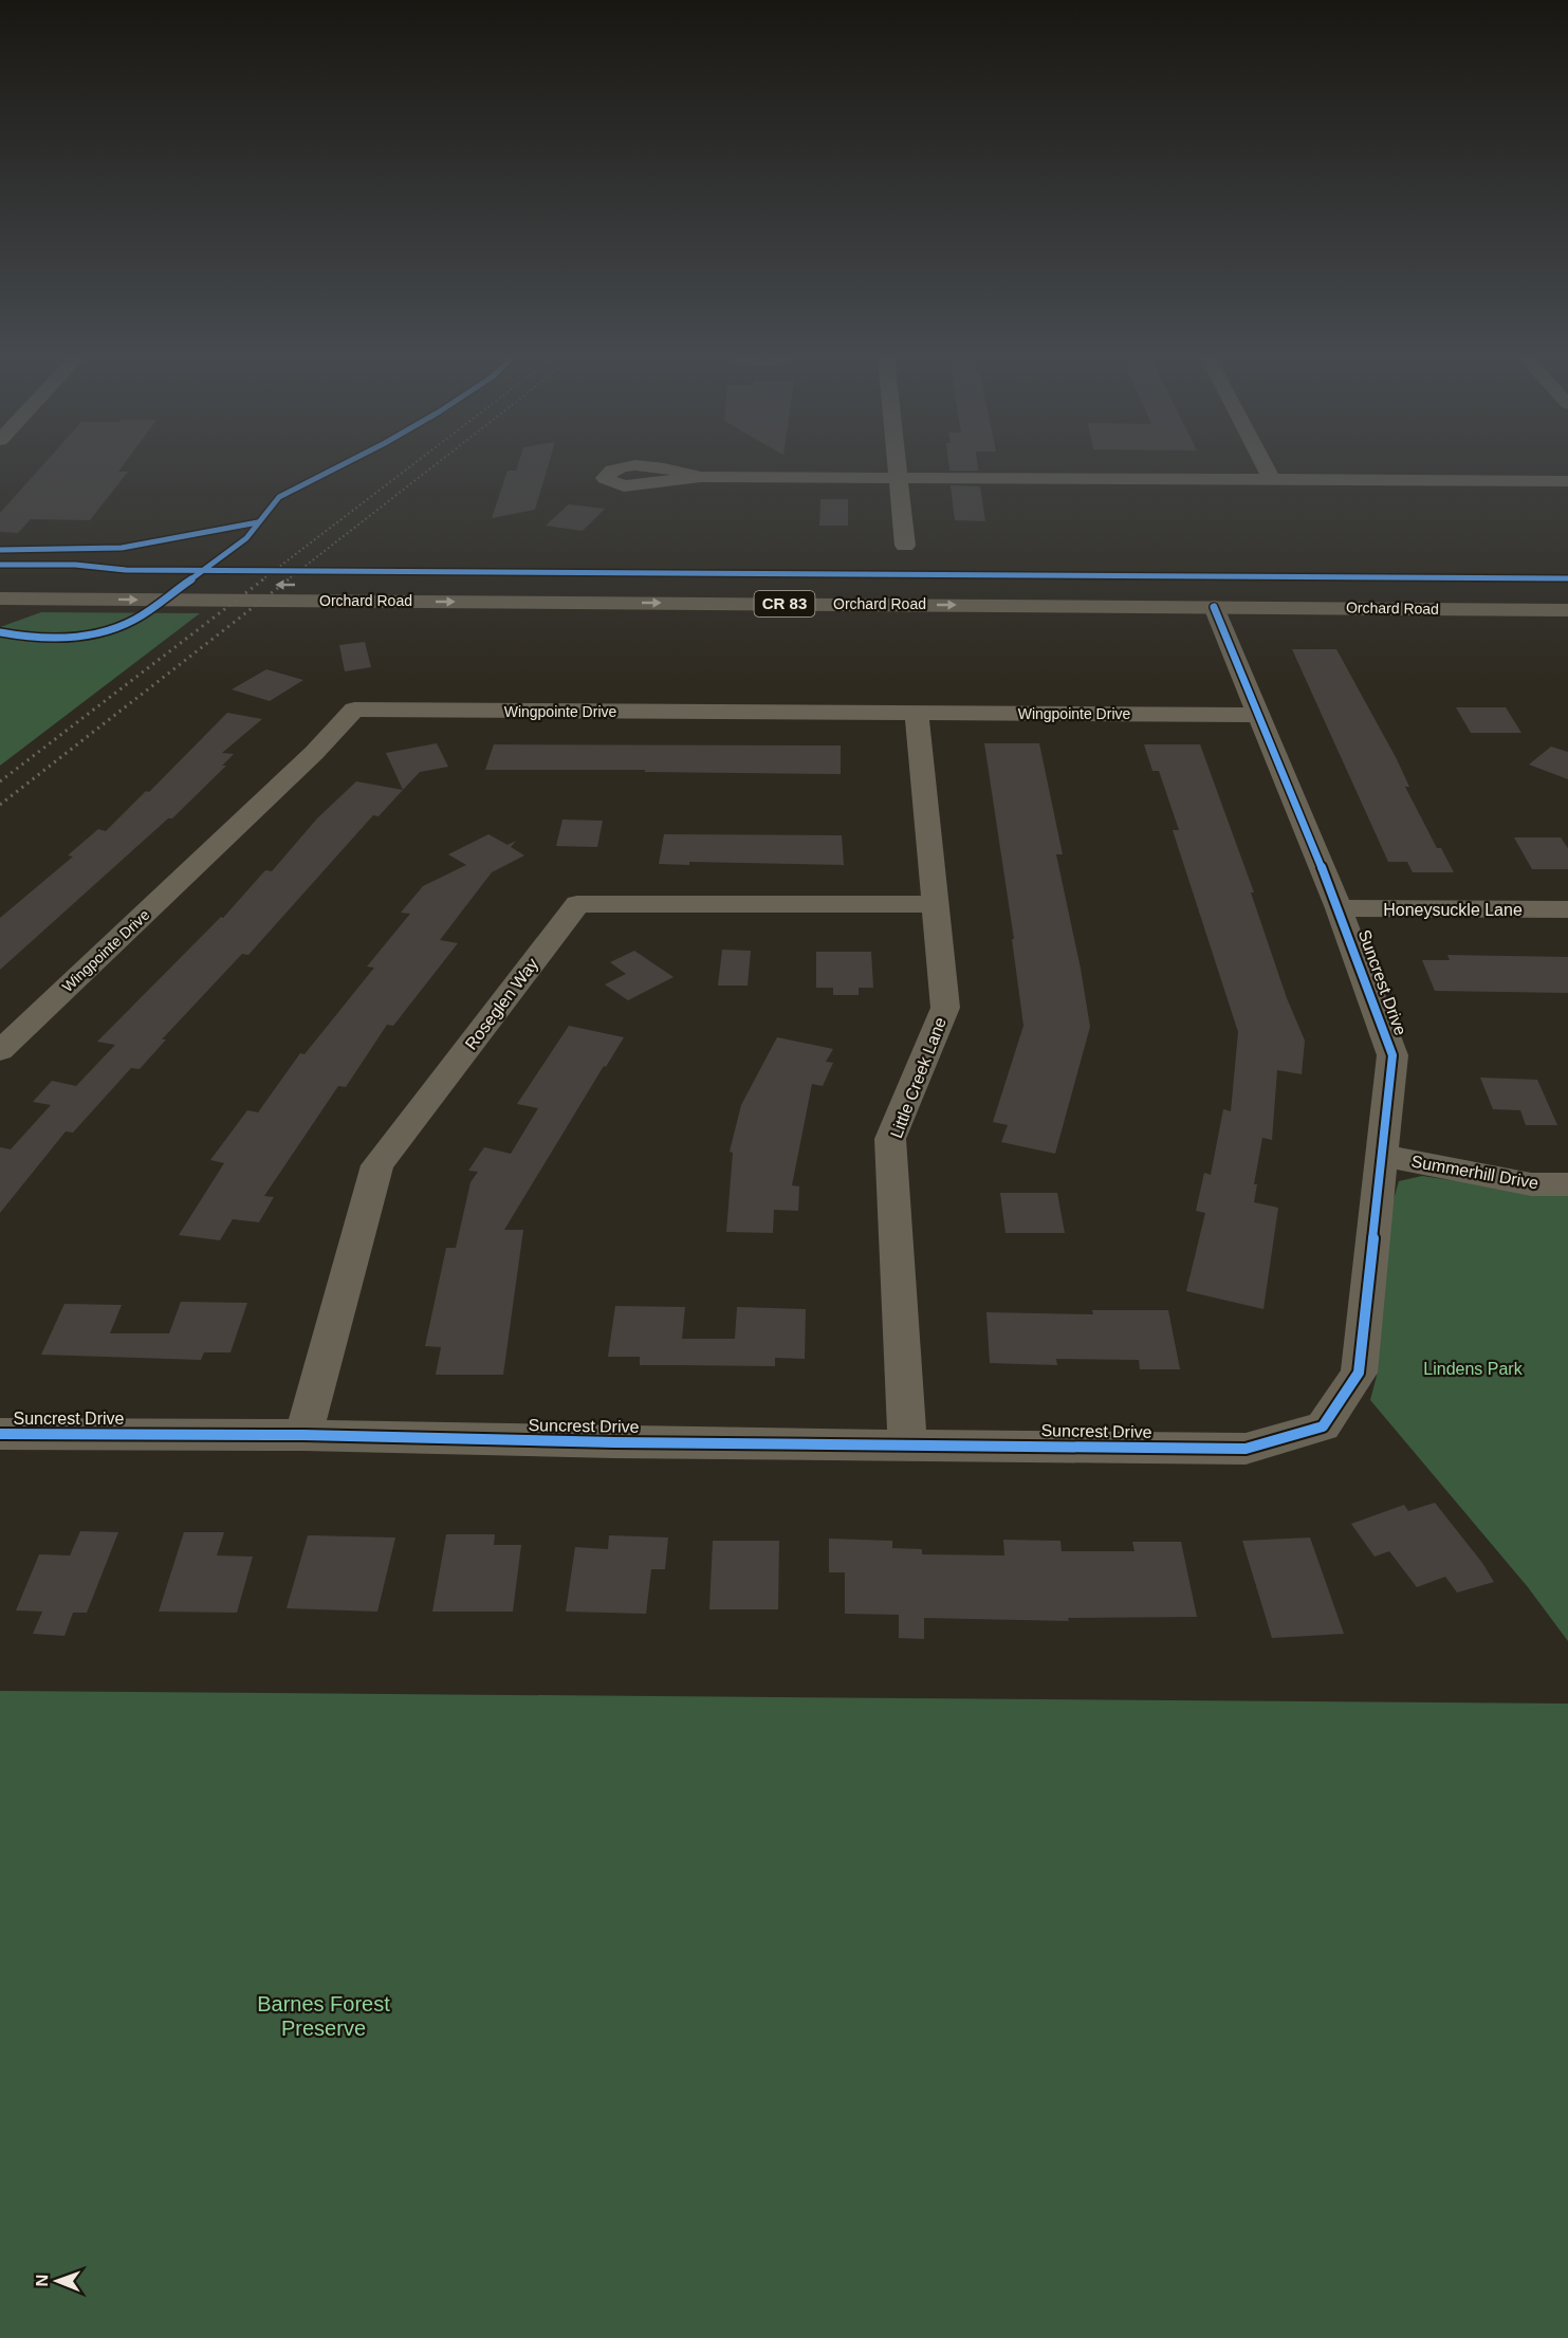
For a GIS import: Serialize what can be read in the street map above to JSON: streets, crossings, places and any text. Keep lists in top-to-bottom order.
{
  "streets": {
    "main road": ["Orchard Road", "CR 83"],
    "street": [
      "Wingpointe Drive",
      "Honeysuckle Lane",
      "Suncrest Drive",
      "Roseglen Way",
      "Little Creek Lane",
      "Summerhill Drive"
    ]
  },
  "crossings": [
    ["Orchard Road", "Suncrest Drive"],
    ["Wingpointe Drive", "Suncrest Drive"],
    ["Wingpointe Drive", "Little Creek Lane"],
    ["Honeysuckle Lane", "Suncrest Drive"],
    ["Suncrest Drive", "Roseglen Way"],
    ["Suncrest Drive", "Little Creek Lane"],
    ["Suncrest Drive", "Summerhill Drive"],
    ["Roseglen Way", "Little Creek Lane"]
  ],
  "parks": ["Lindens Park", "Barnes Forest Preserve"],
  "north": "left"
}
